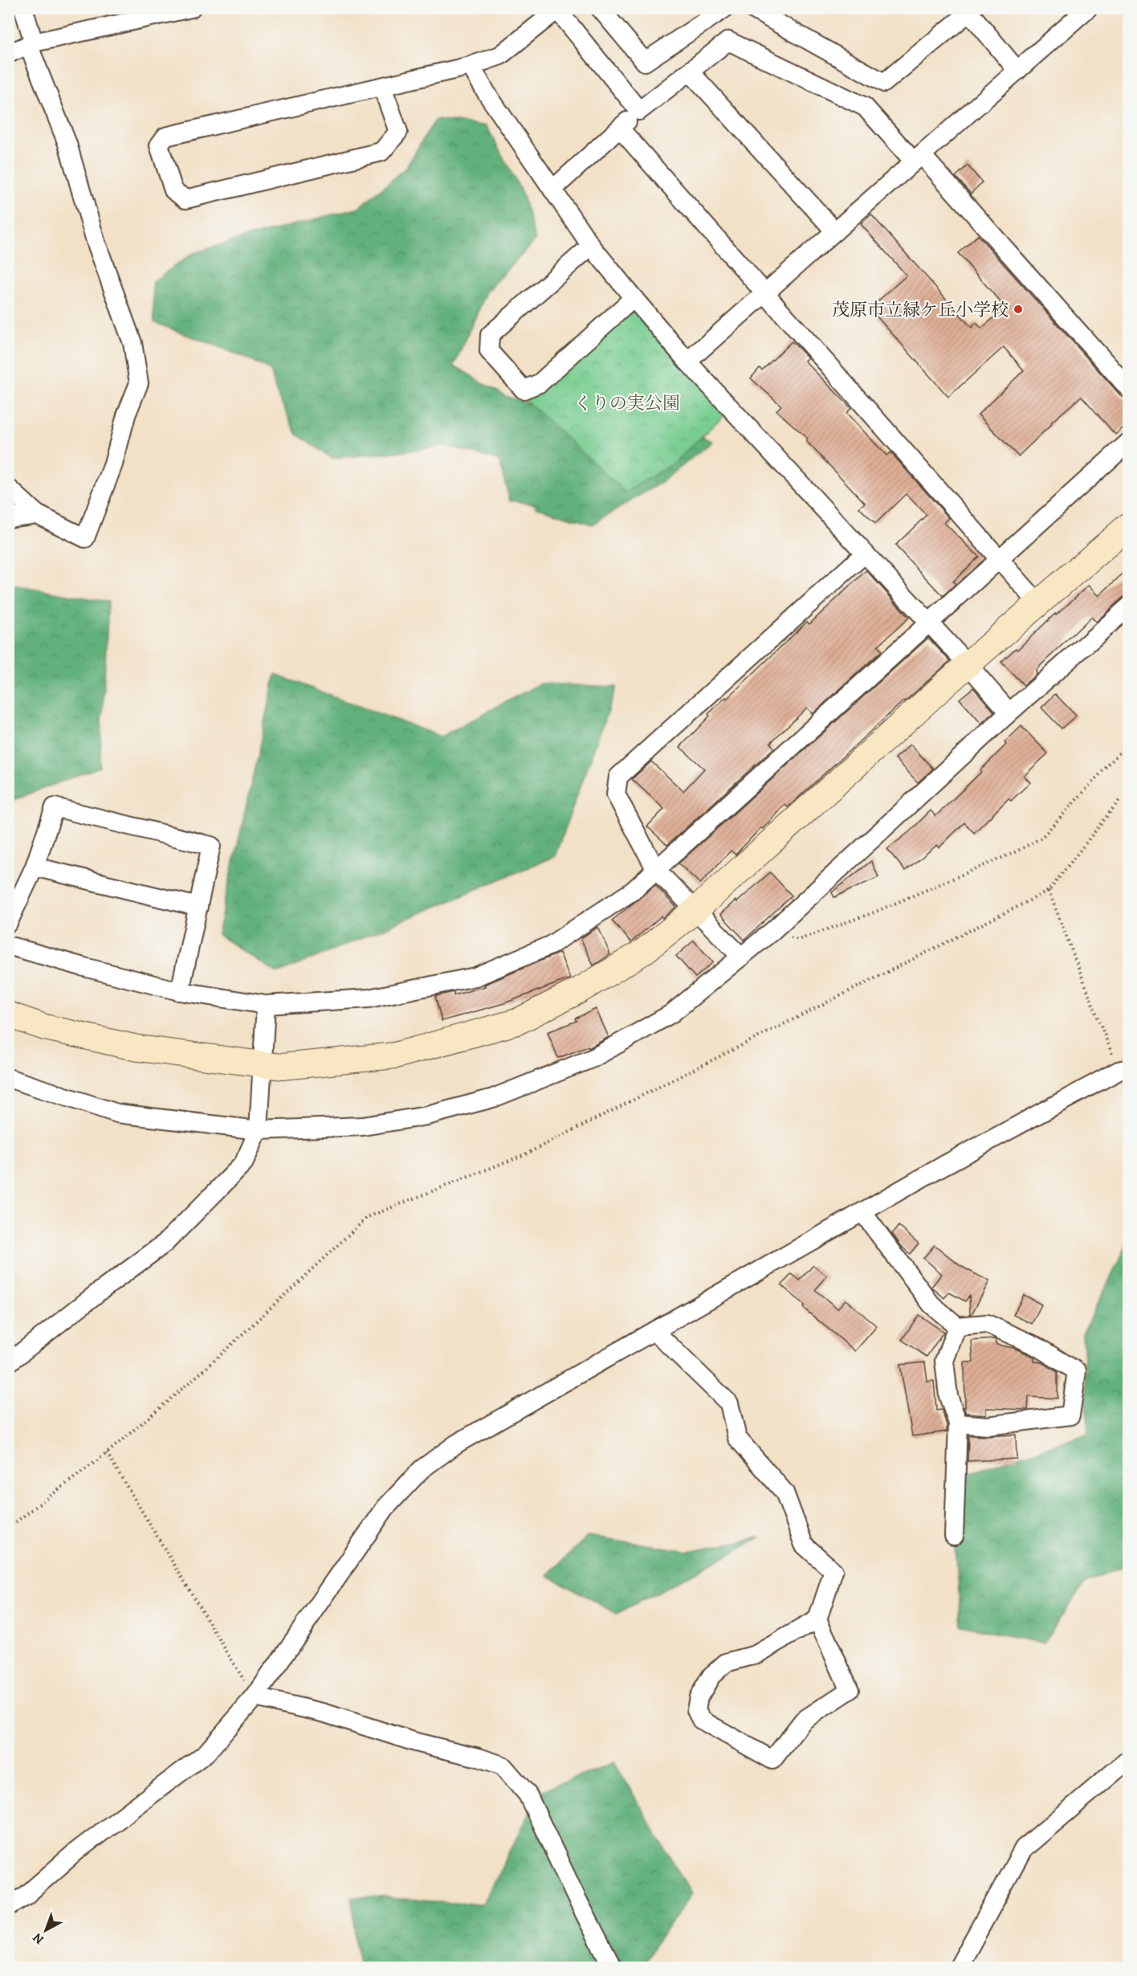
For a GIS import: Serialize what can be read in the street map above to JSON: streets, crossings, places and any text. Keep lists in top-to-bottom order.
{
  "parks": ["くりの実公園"],
  "places": ["茂原市立緑ケ丘小学校"],
  "north": "bottom left"
}
